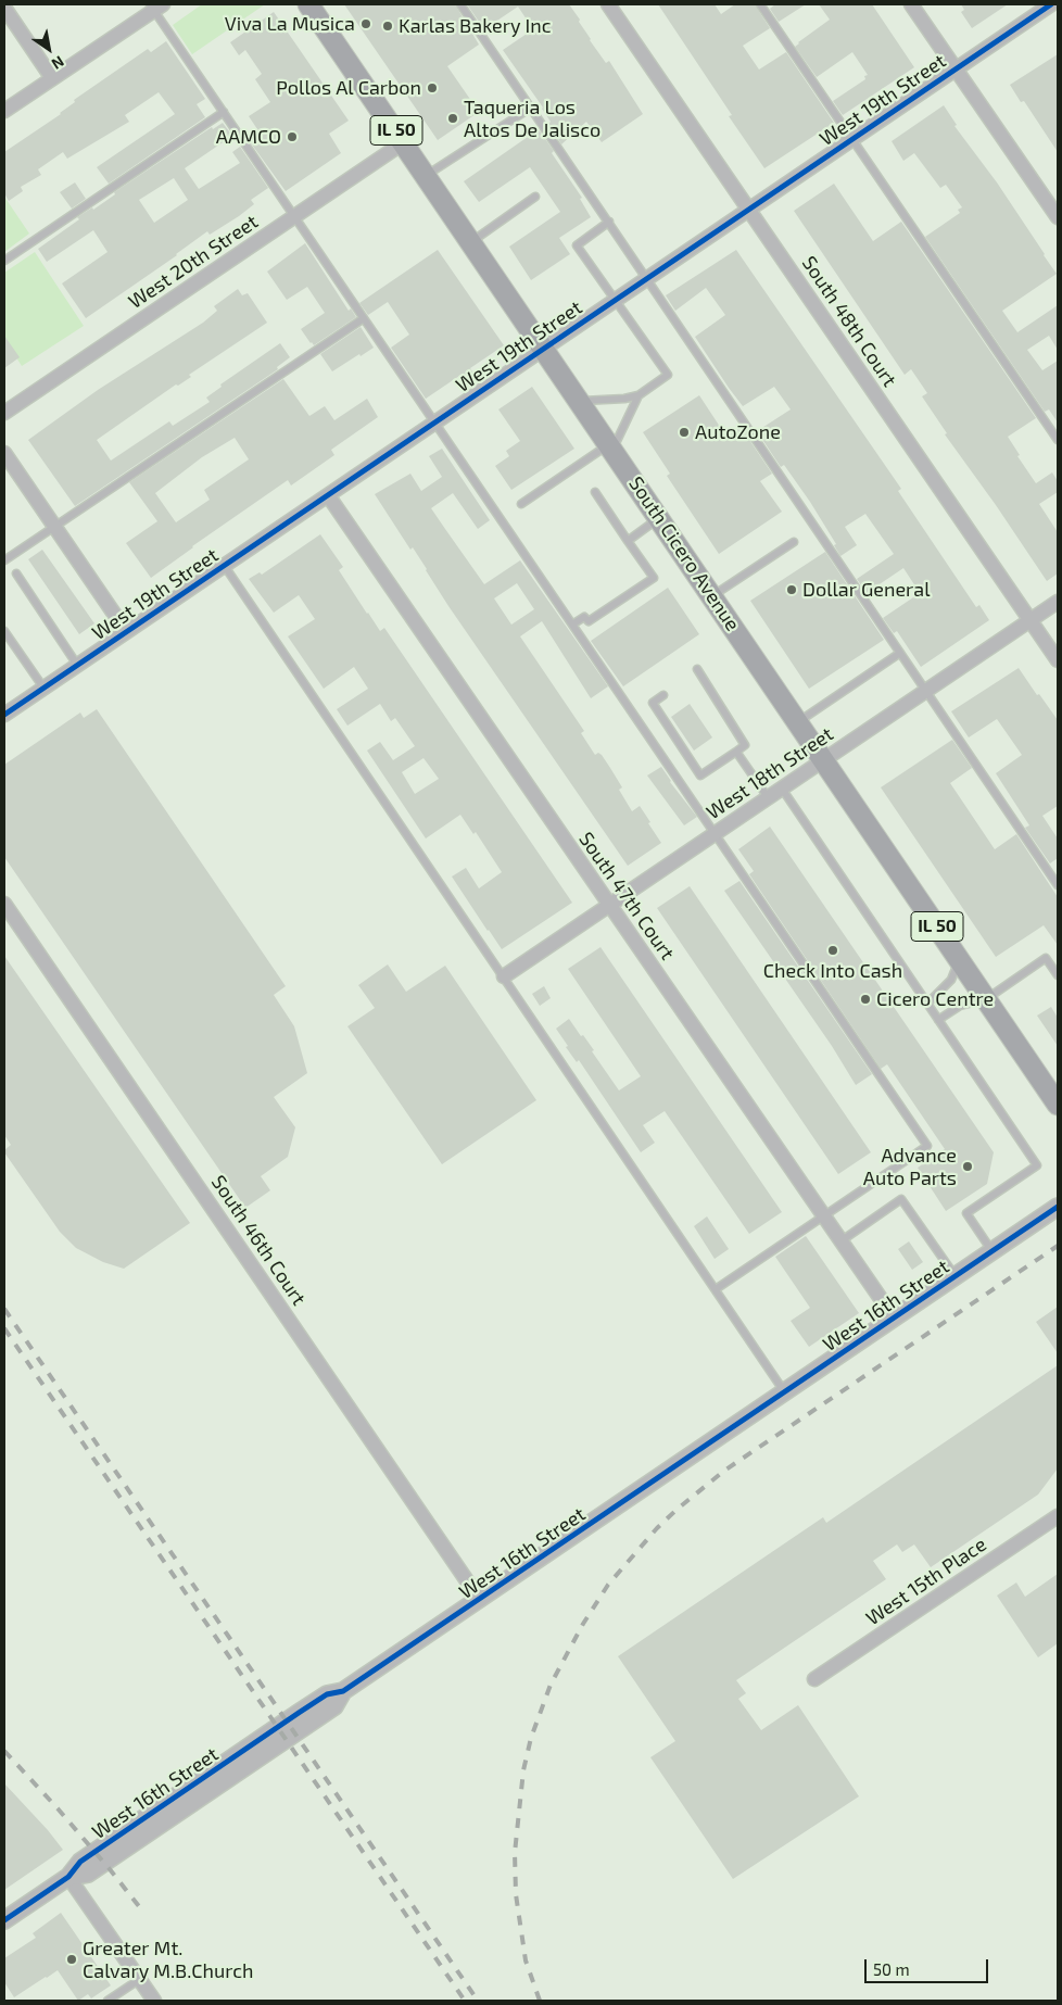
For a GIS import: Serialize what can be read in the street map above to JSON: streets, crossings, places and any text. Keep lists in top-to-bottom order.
{
  "streets": {
    "main road": ["IL 50", "South Cicero Avenue"],
    "street": [
      "West 19th Street",
      "West 20th Street",
      "South 48th Court",
      "West 18th Street",
      "South 47th Court",
      "South 46th Court",
      "West 16th Street",
      "West 15th Place"
    ]
  },
  "crossings": [
    ["West 19th Street", "South 48th Court"],
    ["West 19th Street", "South Cicero Avenue"],
    ["West 19th Street", "South 47th Court"],
    ["West 20th Street", "South Cicero Avenue"],
    ["South 48th Court", "West 18th Street"],
    ["South Cicero Avenue", "West 18th Street"],
    ["West 18th Street", "South 47th Court"],
    ["South 47th Court", "West 16th Street"],
    ["South 46th Court", "West 16th Street"]
  ],
  "places": [
    "Viva La Musica",
    "Karlas Bakery Inc",
    "Pollos Al Carbon",
    "Taqueria Los Altos De Jalisco",
    "AAMCO",
    "AutoZone",
    "Dollar General",
    "Check Into Cash",
    "Cicero Centre",
    "Advance Auto Parts",
    "Greater Mt. Calvary M.B.Church"
  ],
  "scale_bar": "50 m",
  "north": "bottom right"
}
